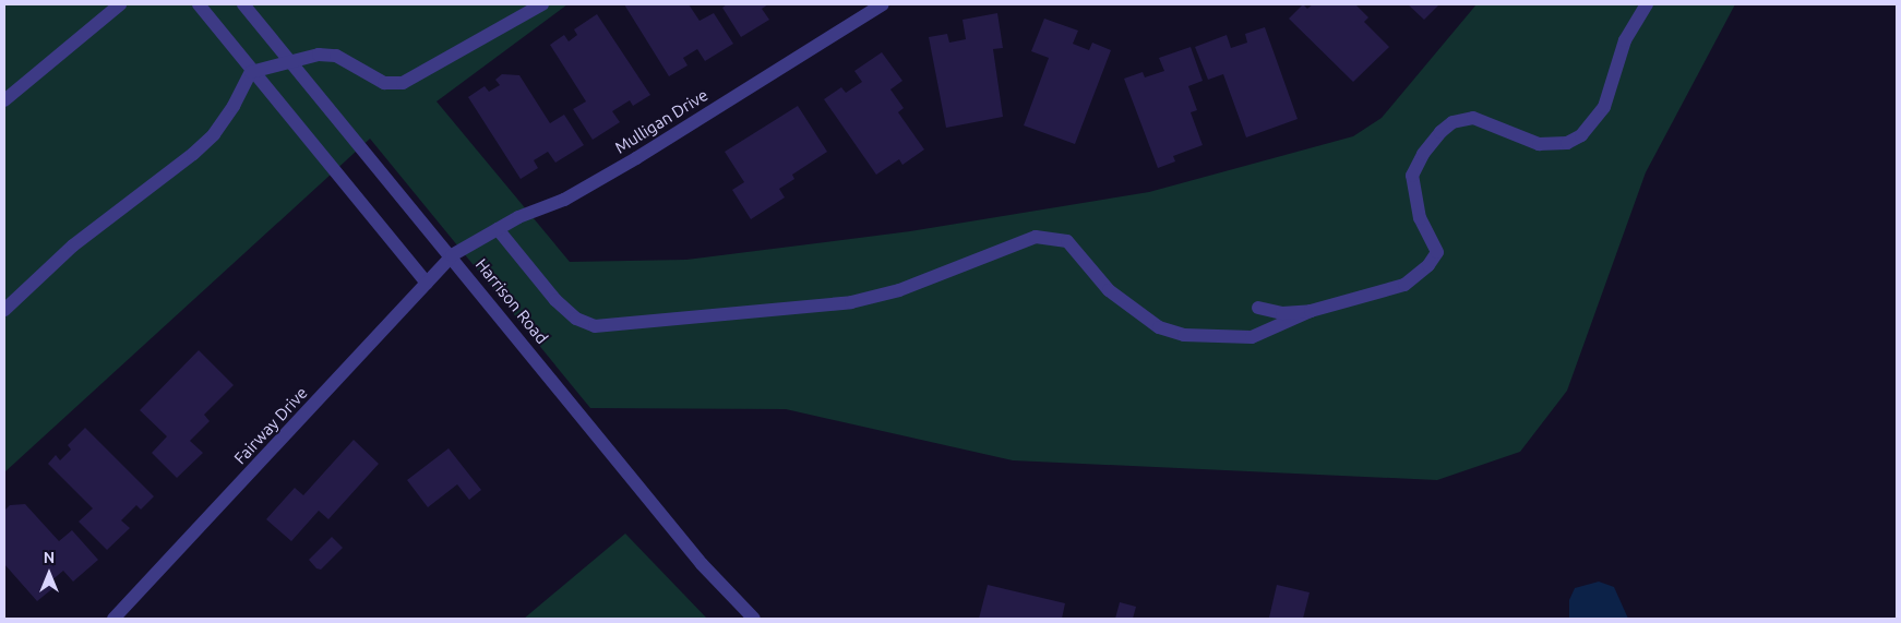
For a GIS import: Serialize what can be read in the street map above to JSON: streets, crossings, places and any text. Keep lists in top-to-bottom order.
{
  "streets": {
    "street": ["Mulligan Drive", "Harrison Road", "Fairway Drive"]
  },
  "crossings": [
    ["Mulligan Drive", "Harrison Road"],
    ["Mulligan Drive", "Fairway Drive"],
    ["Harrison Road", "Fairway Drive"]
  ],
  "north": "top"
}
